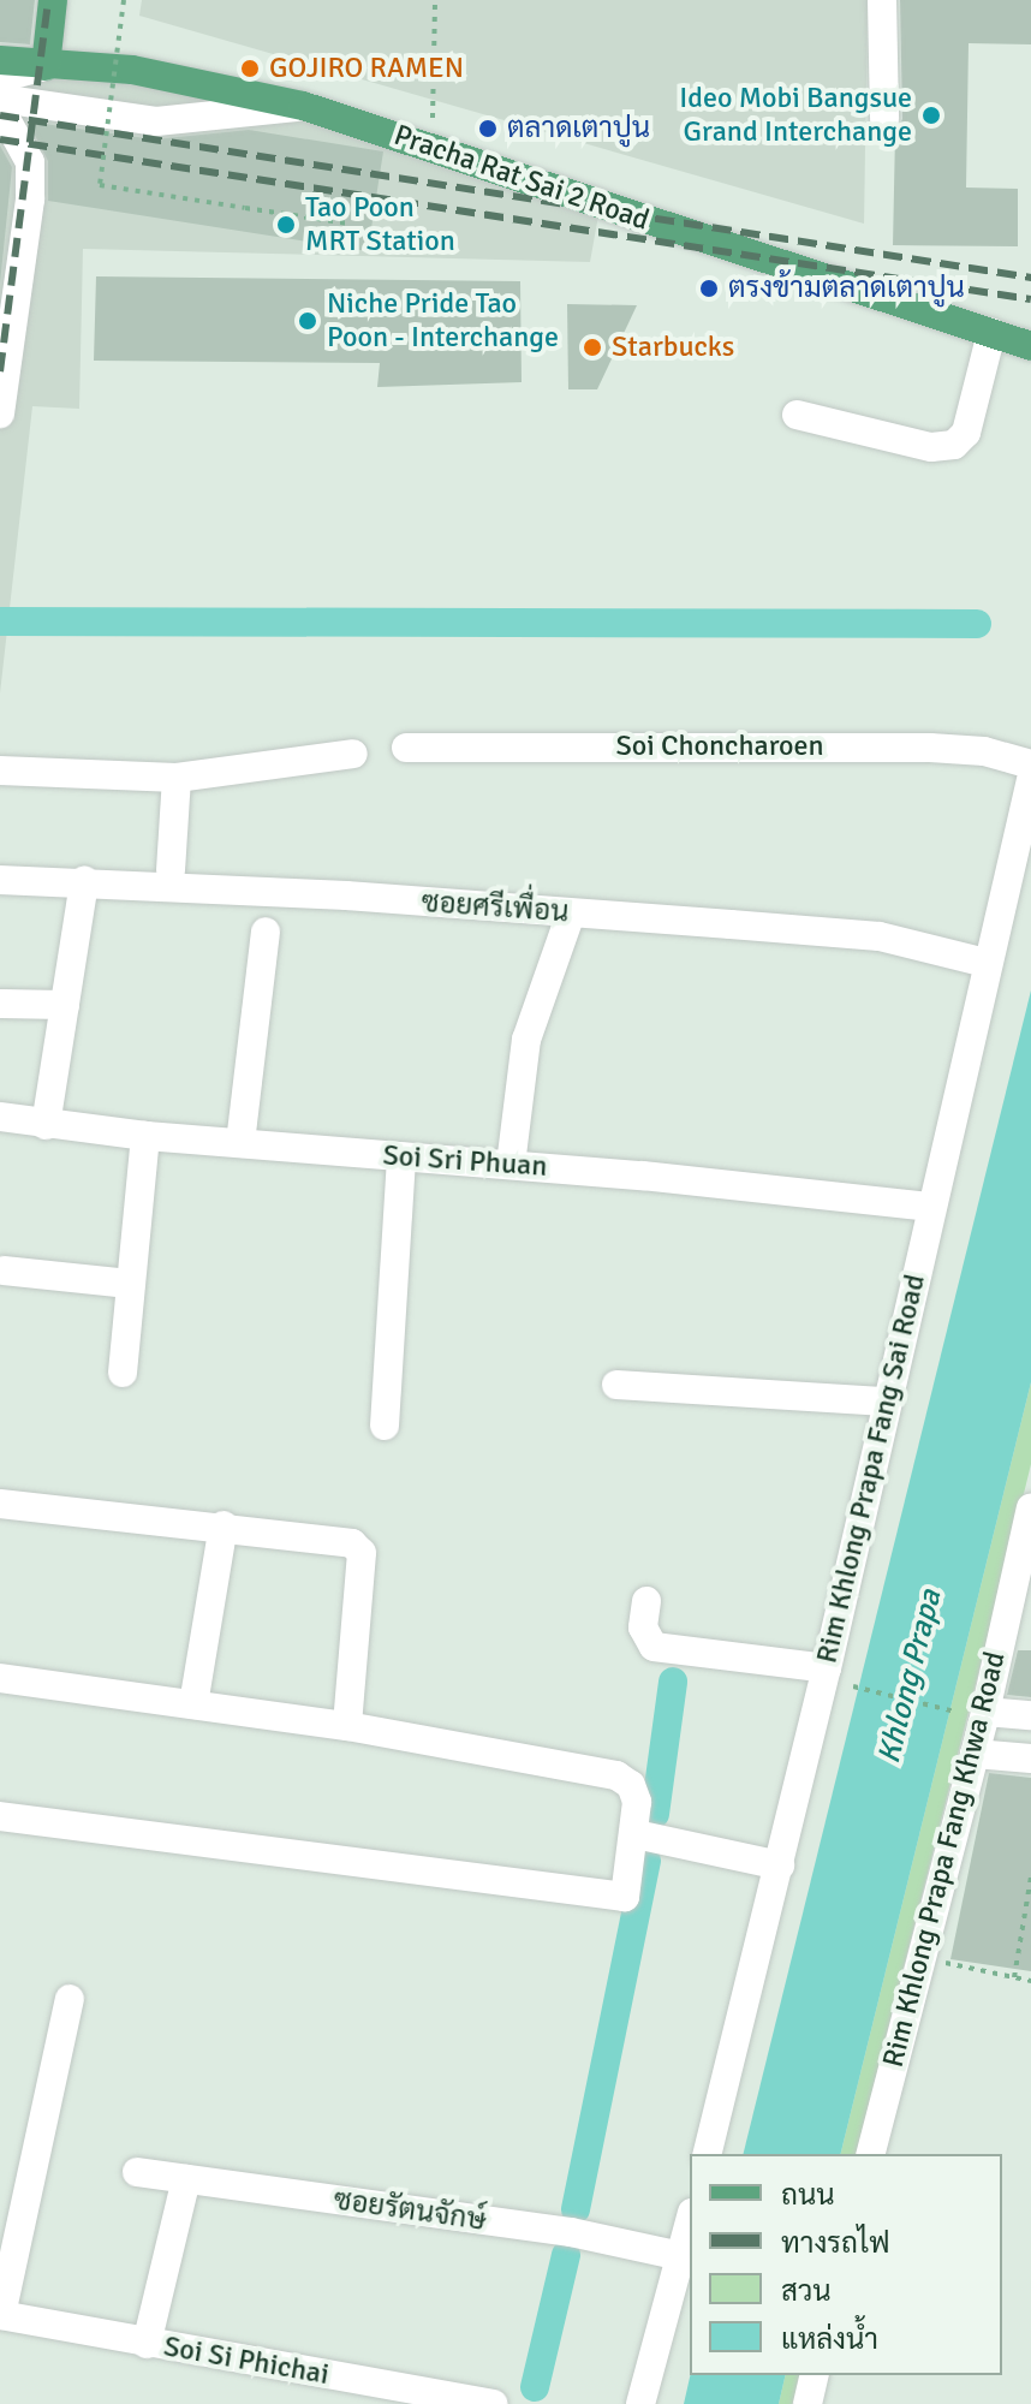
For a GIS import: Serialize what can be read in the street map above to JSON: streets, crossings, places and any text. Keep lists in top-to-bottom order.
{
  "streets": {
    "main road": ["Pracha Rat Sai 2 Road"],
    "street": [
      "Soi Choncharoen",
      "ซอยศรีเพื่อน",
      "Soi Sri Phuan",
      "Rim Khlong Prapa Fang Sai Road",
      "Rim Khlong Prapa Fang Khwa Road",
      "ซอยรัตนจักษ์",
      "Soi Si Phichai"
    ]
  },
  "crossings": [
    ["ซอยศรีเพื่อน", "Rim Khlong Prapa Fang Sai Road"],
    ["Soi Sri Phuan", "Rim Khlong Prapa Fang Sai Road"]
  ],
  "water": ["Khlong Prapa"],
  "places": [
    "GOJIRO RAMEN",
    "Ideo Mobi Bangsue Grand Interchange",
    "ตลาดเตาปูน",
    "Tao Poon MRT Station",
    "ตรงข้ามตลาดเตาปูน",
    "Niche Pride Tao Poon - Interchange",
    "Starbucks"
  ],
  "legend": [
    "ถนน",
    "ทางรถไฟ",
    "สวน",
    "แหล่งน้ำ"
  ]
}
